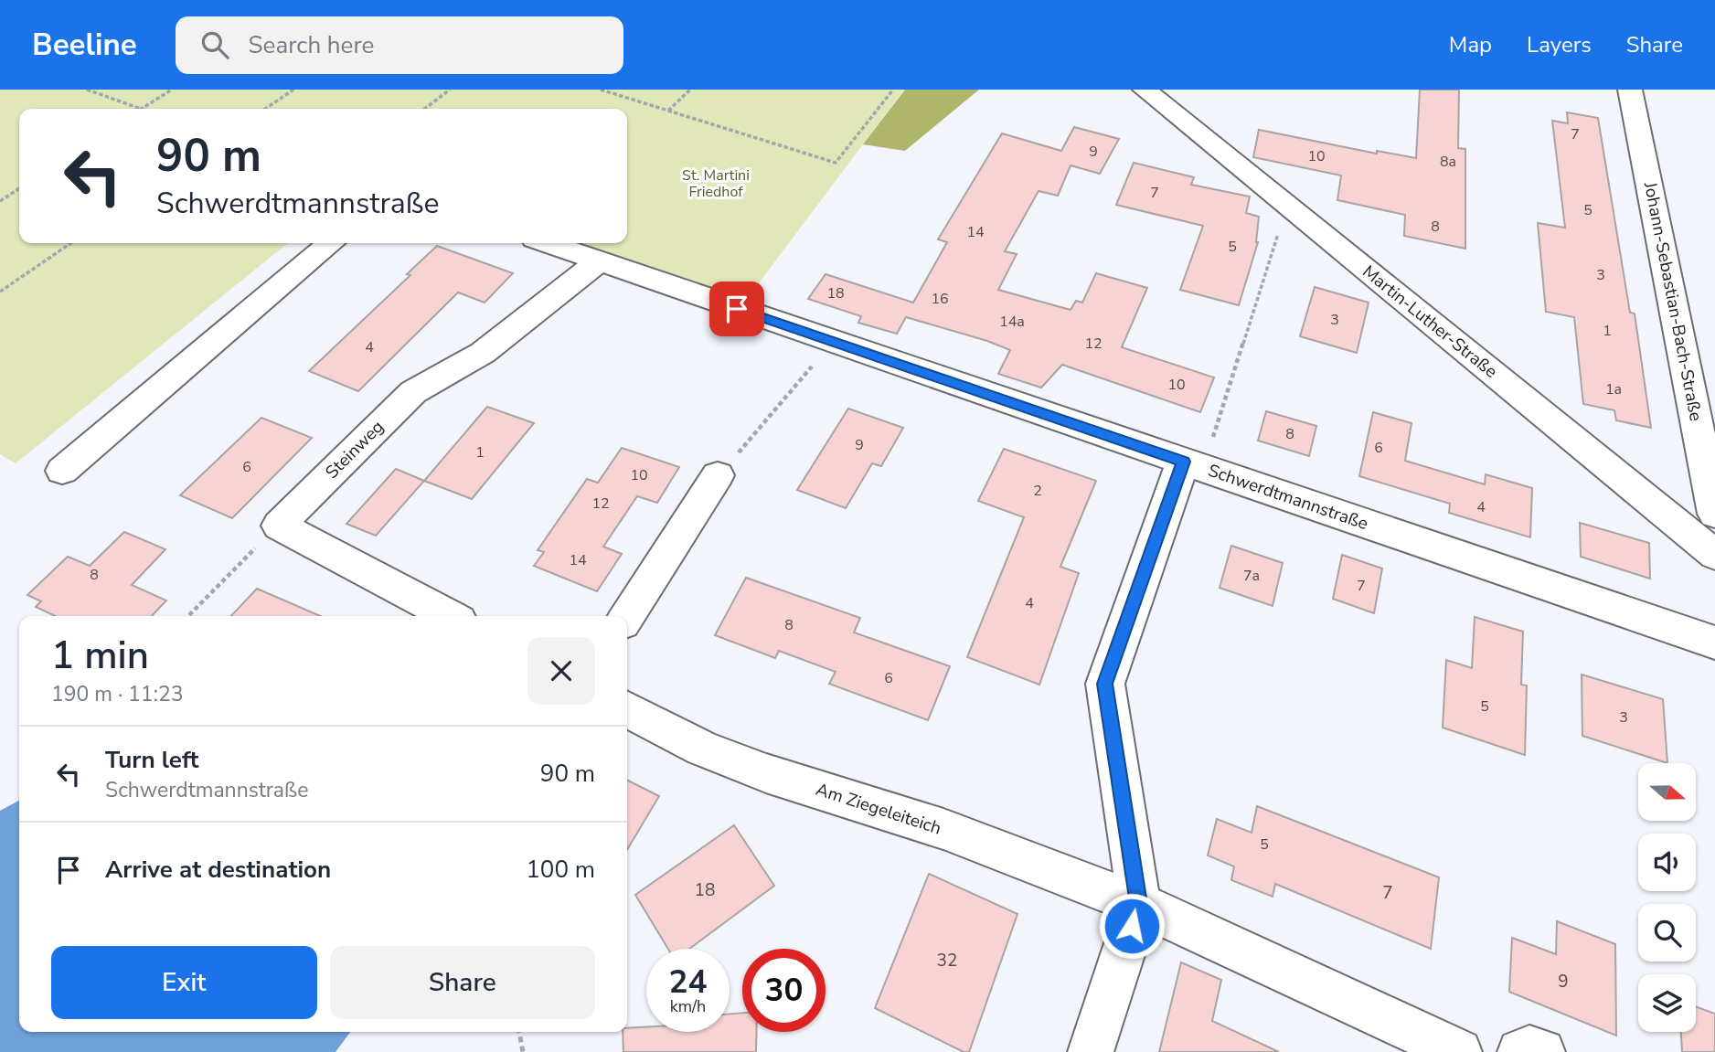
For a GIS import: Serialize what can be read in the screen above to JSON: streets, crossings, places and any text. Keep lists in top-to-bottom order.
{
  "streets": {
    "street": [
      "Johann-Sebastian-Bach-Straße",
      "Martin-Luther-Straße",
      "Steinweg",
      "Schwerdtmannstraße",
      "Am Ziegeleiteich"
    ]
  },
  "crossings": [
    ["Steinweg", "Schwerdtmannstraße"]
  ],
  "parks": ["St. Martini Friedhof"],
  "house_numbers": [
    "7",
    "9",
    "10",
    "8a",
    "7",
    "5",
    "8",
    "14",
    "5",
    "3",
    "18",
    "16",
    "3",
    "14a",
    "1",
    "12",
    "4",
    "10",
    "1a",
    "8",
    "9",
    "6",
    "1",
    "6",
    "10",
    "2",
    "12",
    "4",
    "14",
    "8",
    "7a",
    "7",
    "4",
    "8",
    "6",
    "5",
    "3",
    "5",
    "18",
    "7",
    "32",
    "9"
  ],
  "north": "right",
  "page": {
    "header": "Beeline",
    "search": "Search here",
    "nav": ["Map", "Layers", "Share"],
    "turn": ["90 m", "Schwerdtmannstraße"],
    "heading": ["1 min", "190 m · 11:23"],
    "list": [
      {
        "name": "Turn left",
        "note": "Schwerdtmannstraße",
        "value": "90 m"
      },
      {
        "name": "Arrive at destination",
        "value": "100 m"
      }
    ],
    "buttons": ["Exit", "Share"],
    "speed": "24 km/h",
    "limit": "30"
  }
}
